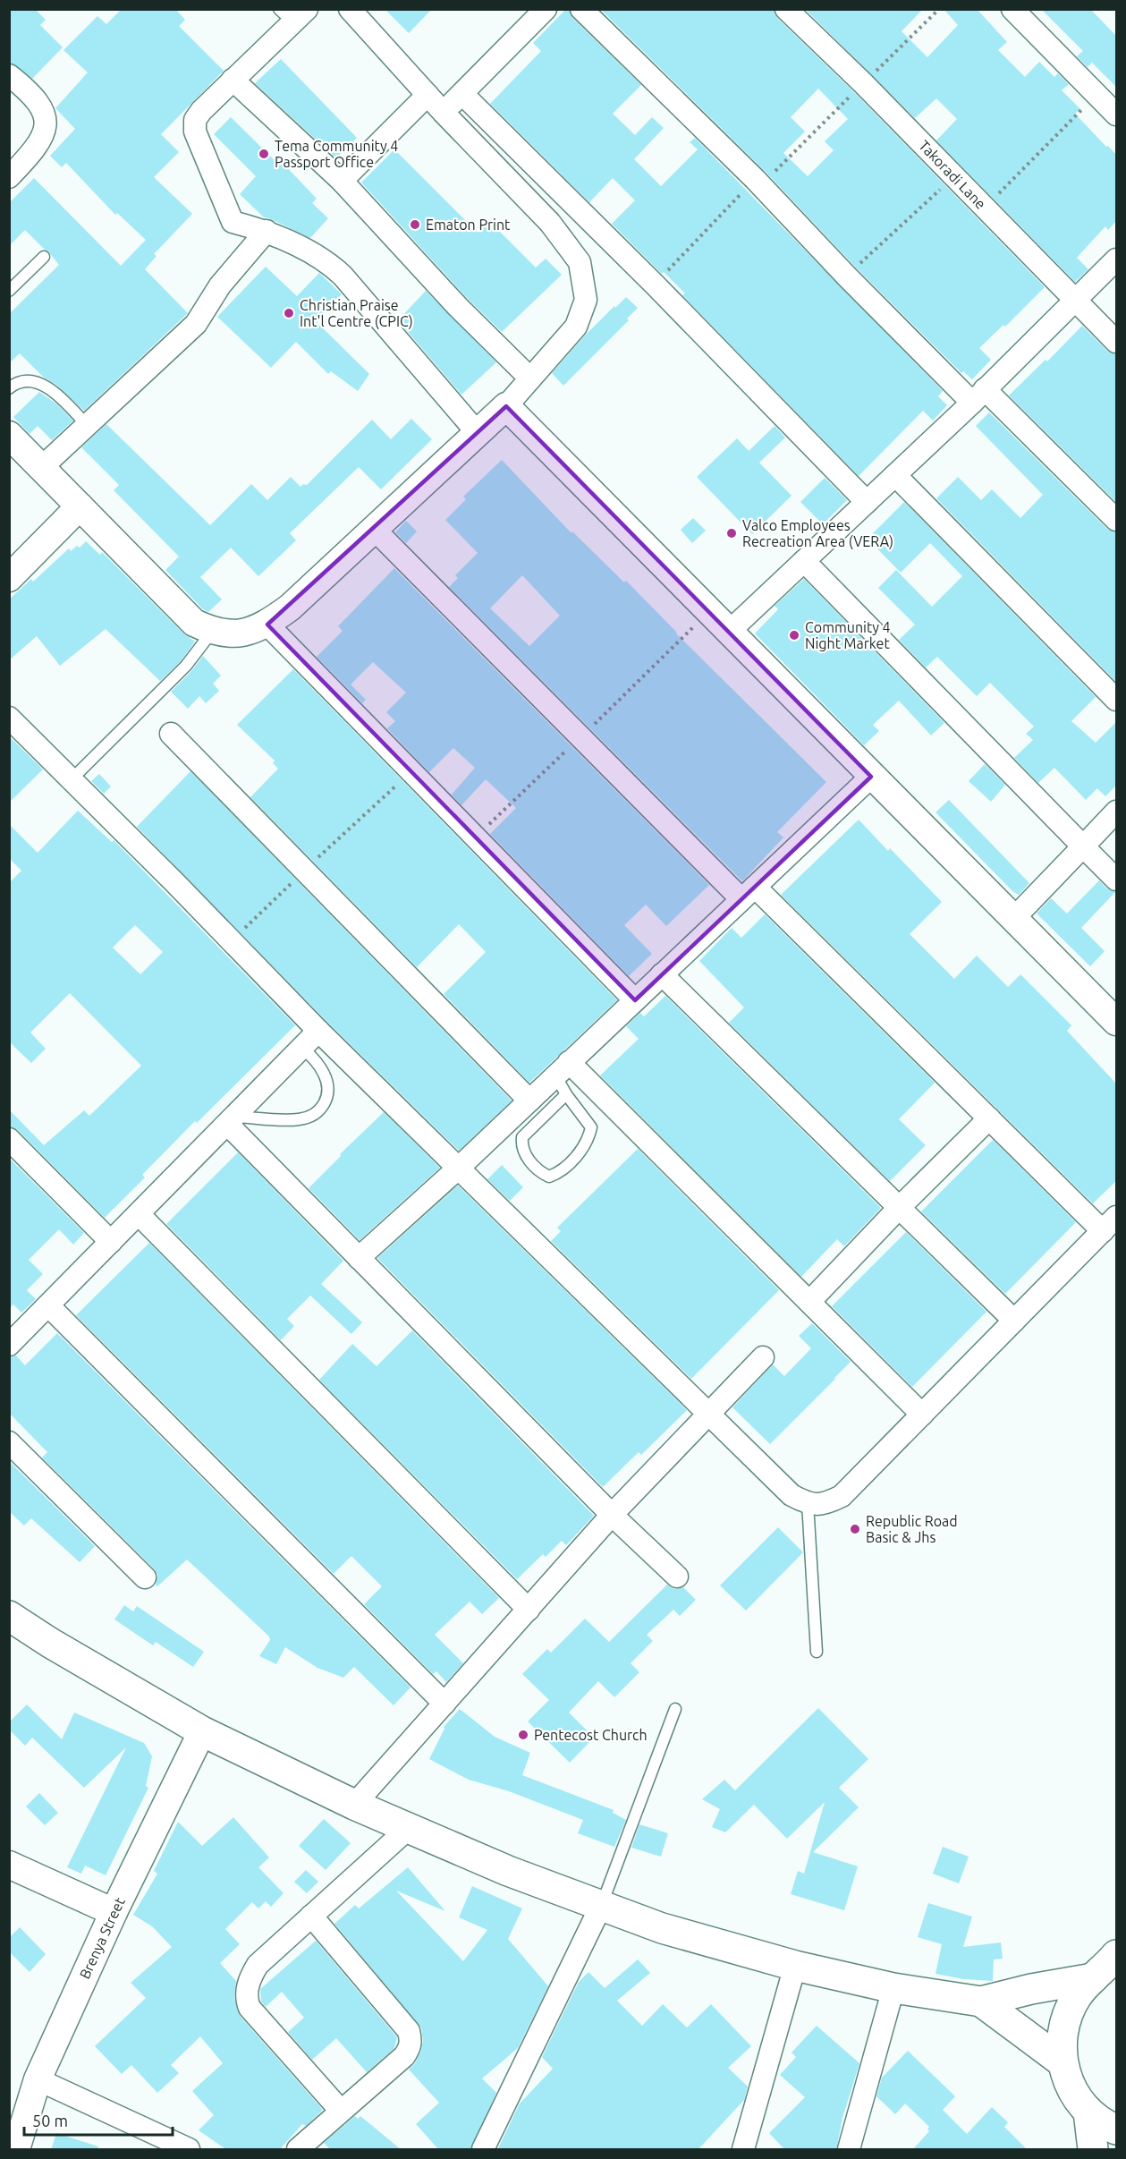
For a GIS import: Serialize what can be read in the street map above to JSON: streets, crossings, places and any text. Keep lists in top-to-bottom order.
{
  "streets": {
    "street": ["Takoradi Lane", "Brenya Street"]
  },
  "places": [
    "Tema Community 4 Passport Office",
    "Ematon Print",
    "Christian Praise Int'l Centre (CPIC)",
    "Valco Employees Recreation Area (VERA)",
    "Community 4 Night Market",
    "Republic Road Basic & Jhs",
    "Pentecost Church"
  ],
  "scale_bar": "50 m"
}
